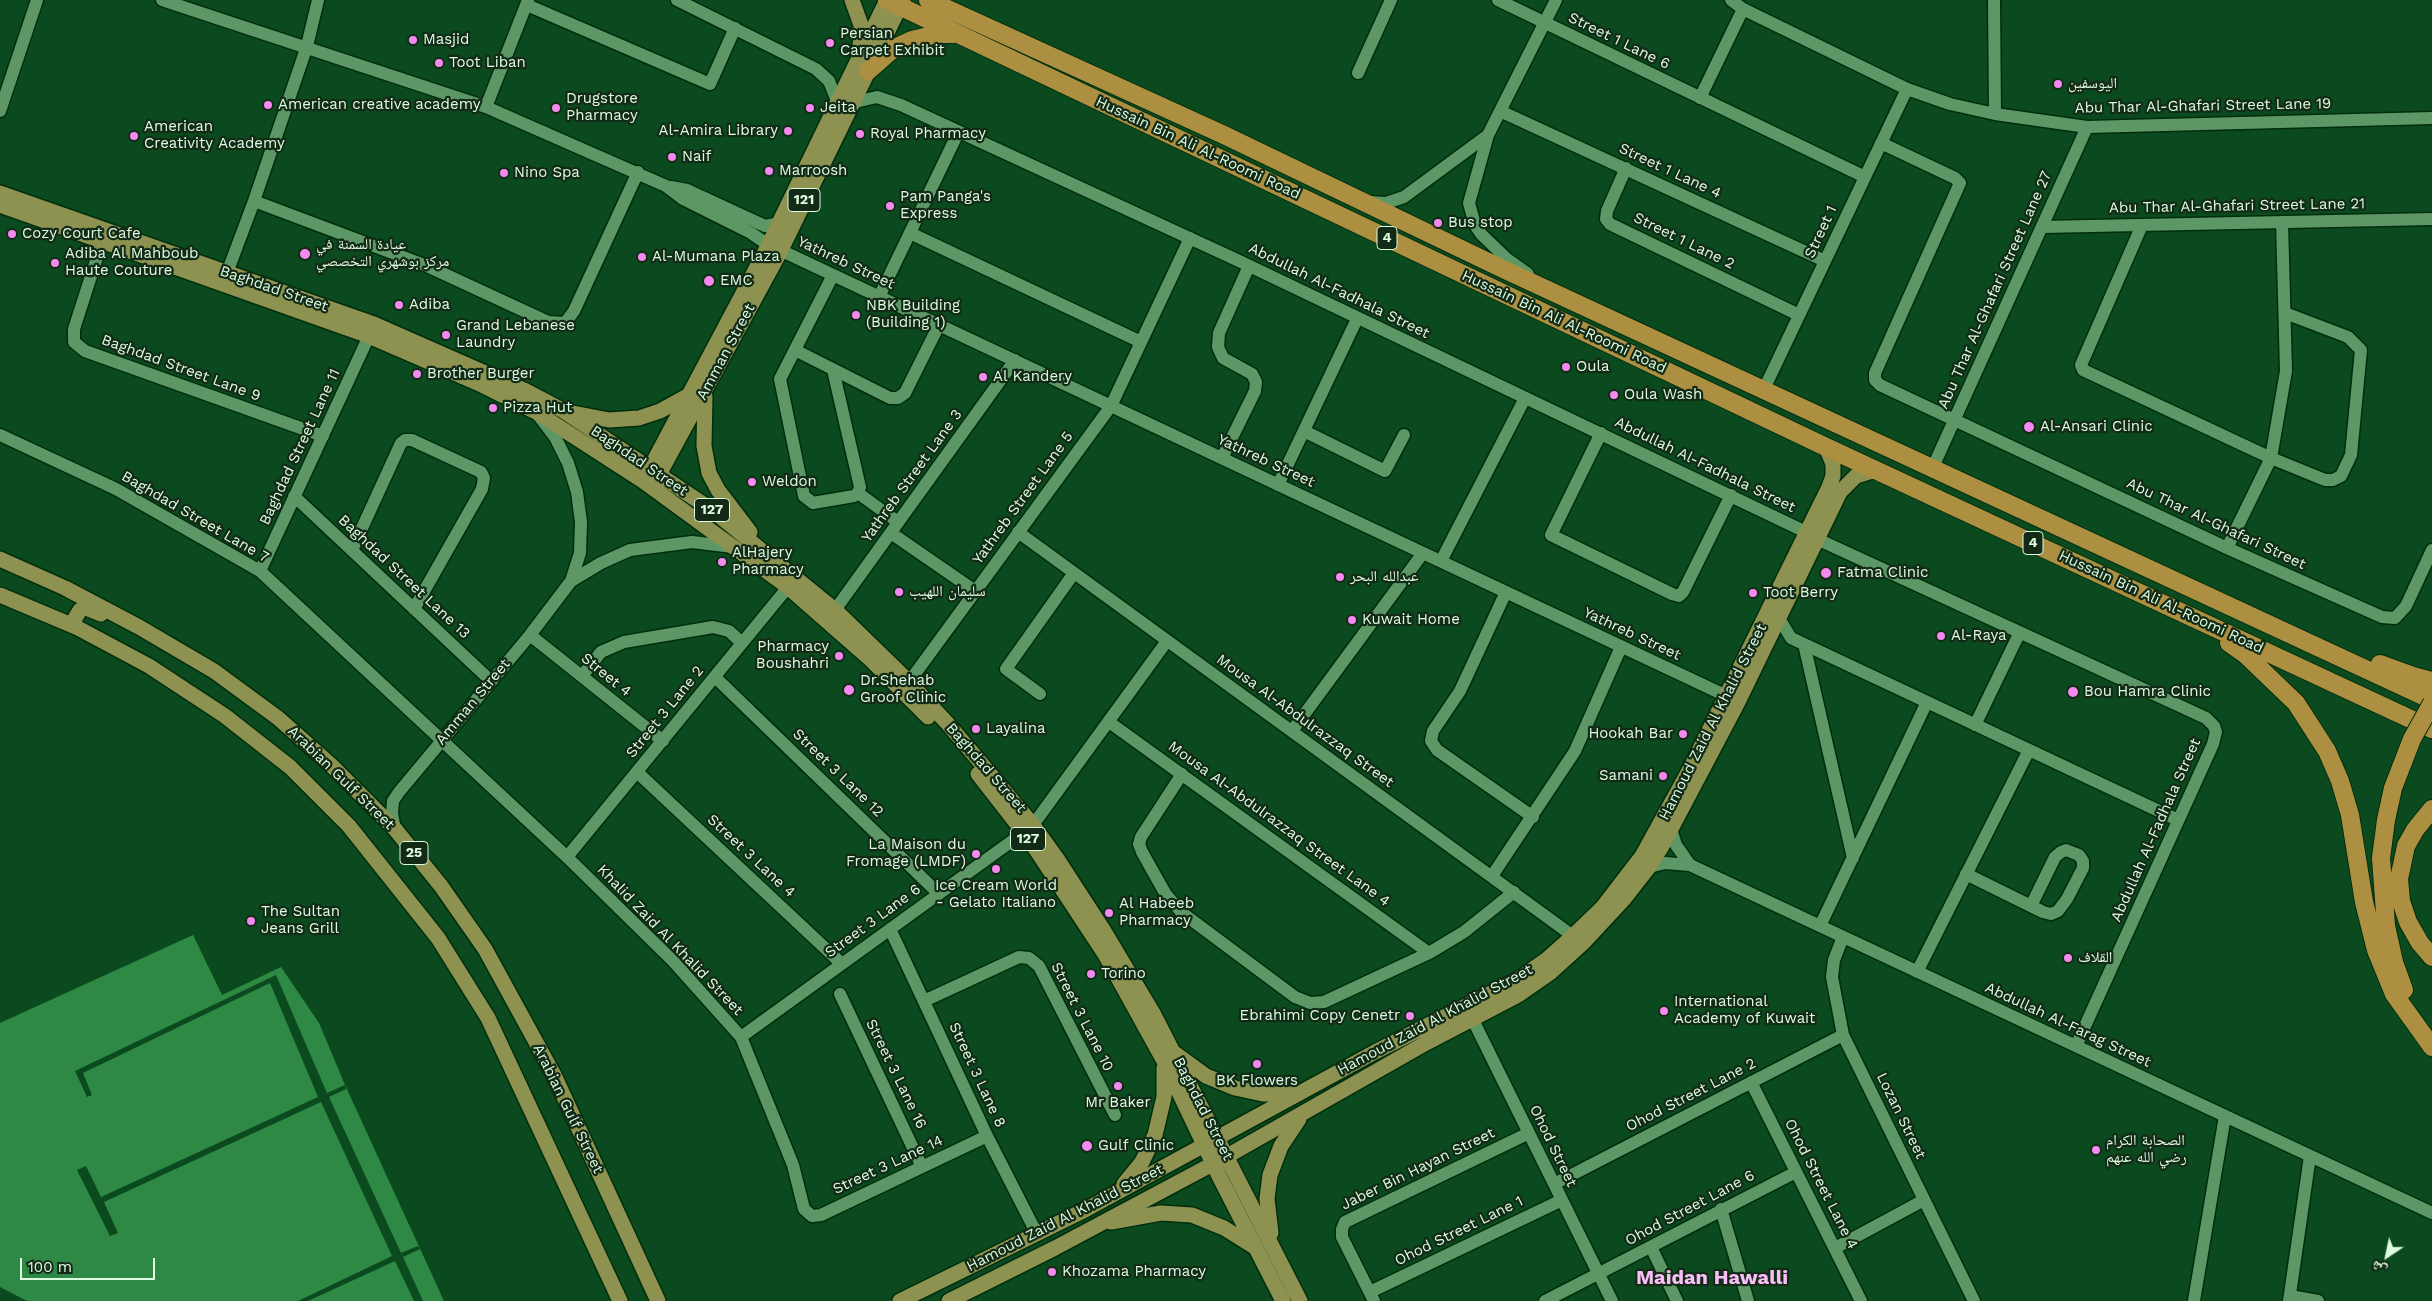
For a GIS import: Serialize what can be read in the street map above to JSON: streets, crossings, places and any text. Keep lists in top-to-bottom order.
{
  "streets": {
    "highway": ["Hussain Bin Ali Al-Roomi Road", "4"],
    "main road": [
      "121",
      "Baghdad Street",
      "Amman Street",
      "127",
      "Hamoud Zaid Al Khalid Street",
      "Arabian Gulf Street",
      "25"
    ],
    "street": [
      "Street 1 Lane 6",
      "Abu Thar Al-Ghafari Street Lane 19",
      "Street 1 Lane 4",
      "Abu Thar Al-Ghafari Street Lane 21",
      "Street 1",
      "Street 1 Lane 2",
      "Yathreb Street",
      "Abu Thar Al-Ghafari Street Lane 27",
      "Abdullah Al-Fadhala Street",
      "Baghdad Street Lane 9",
      "Baghdad Street Lane 11",
      "Yathreb Street Lane 3",
      "Yathreb Street Lane 5",
      "Baghdad Street Lane 7",
      "Abu Thar Al-Ghafari Street",
      "Baghdad Street Lane 13",
      "Street 4",
      "Street 3 Lane 2",
      "Mousa Al-Abdulrazzaq Street",
      "Street 3 Lane 12",
      "Mousa Al-Abdulrazzaq Street Lane 4",
      "Street 3 Lane 4",
      "Street 3 Lane 6",
      "Khalid Zaid Al Khalid Street",
      "Street 3 Lane 10",
      "Abdullah Al-Farag Street",
      "Street 3 Lane 16",
      "Street 3 Lane 8",
      "Ohod Street Lane 2",
      "Lozan Street",
      "Ohod Street",
      "Street 3 Lane 14",
      "Jaber Bin Hayan Street",
      "Ohod Street Lane 4",
      "Ohod Street Lane 6",
      "Ohod Street Lane 1"
    ]
  },
  "crossings": [
    ["Street 1 Lane 6", "Street 1"],
    ["Abu Thar Al-Ghafari Street Lane 19", "Street 1"],
    ["Abu Thar Al-Ghafari Street Lane 19", "Abu Thar Al-Ghafari Street Lane 27"],
    ["Hussain Bin Ali Al-Roomi Road", "Street 1"],
    ["Hussain Bin Ali Al-Roomi Road", "Abu Thar Al-Ghafari Street Lane 27"],
    ["Hussain Bin Ali Al-Roomi Road", "Amman Street"],
    ["Hussain Bin Ali Al-Roomi Road", "Hamoud Zaid Al Khalid Street"],
    ["Street 1 Lane 4", "Street 1"],
    ["Street 1 Lane 4", "Street 1 Lane 2"],
    ["Abu Thar Al-Ghafari Street Lane 21", "Abu Thar Al-Ghafari Street Lane 27"],
    ["Street 1", "Street 1 Lane 2"],
    ["Street 1", "Abu Thar Al-Ghafari Street"],
    ["Yathreb Street", "Amman Street"],
    ["Yathreb Street", "Yathreb Street Lane 3"],
    ["Yathreb Street", "Yathreb Street Lane 5"],
    ["Yathreb Street", "Hamoud Zaid Al Khalid Street"],
    ["Baghdad Street", "Amman Street"],
    ["Baghdad Street", "Baghdad Street Lane 9"],
    ["Baghdad Street", "Baghdad Street Lane 11"],
    ["Baghdad Street", "Yathreb Street Lane 3"],
    ["Baghdad Street", "Yathreb Street Lane 5"],
    ["Baghdad Street", "Street 3 Lane 2"],
    ["Baghdad Street", "Hamoud Zaid Al Khalid Street"],
    ["Baghdad Street", "Street 3 Lane 6"],
    ["Abu Thar Al-Ghafari Street Lane 27", "Abu Thar Al-Ghafari Street"],
    ["Abdullah Al-Fadhala Street", "Amman Street"],
    ["Abdullah Al-Fadhala Street", "Yathreb Street Lane 5"],
    ["Abdullah Al-Fadhala Street", "Hamoud Zaid Al Khalid Street"],
    ["Abdullah Al-Fadhala Street", "Abdullah Al-Farag Street"],
    ["Amman Street", "Baghdad Street Lane 7"],
    ["Amman Street", "Baghdad Street Lane 13"],
    ["Amman Street", "Street 4"],
    ["Amman Street", "Arabian Gulf Street"],
    ["Amman Street", "Khalid Zaid Al Khalid Street"],
    ["Baghdad Street Lane 9", "Baghdad Street Lane 11"],
    ["Baghdad Street Lane 11", "Baghdad Street Lane 7"],
    ["Baghdad Street Lane 11", "Baghdad Street Lane 13"],
    ["Yathreb Street Lane 5", "Mousa Al-Abdulrazzaq Street"],
    ["Baghdad Street Lane 7", "Khalid Zaid Al Khalid Street"],
    ["Street 4", "Street 3 Lane 2"],
    ["Street 3 Lane 2", "Street 3 Lane 12"],
    ["Street 3 Lane 2", "Street 3 Lane 4"],
    ["Street 3 Lane 2", "Khalid Zaid Al Khalid Street"],
    ["Mousa Al-Abdulrazzaq Street", "Hamoud Zaid Al Khalid Street"],
    ["Mousa Al-Abdulrazzaq Street", "Street 3 Lane 6"],
    ["Hamoud Zaid Al Khalid Street", "Abdullah Al-Farag Street"],
    ["Hamoud Zaid Al Khalid Street", "Street 3 Lane 8"],
    ["Hamoud Zaid Al Khalid Street", "Ohod Street"],
    ["Street 3 Lane 12", "Street 3 Lane 6"],
    ["Mousa Al-Abdulrazzaq Street Lane 4", "Street 3 Lane 6"],
    ["Street 3 Lane 4", "Street 3 Lane 6"],
    ["Street 3 Lane 6", "Khalid Zaid Al Khalid Street"],
    ["Street 3 Lane 6", "Street 3 Lane 8"],
    ["Khalid Zaid Al Khalid Street", "Street 3 Lane 14"],
    ["Street 3 Lane 10", "Street 3 Lane 8"],
    ["Abdullah Al-Farag Street", "Lozan Street"],
    ["Street 3 Lane 16", "Street 3 Lane 14"],
    ["Street 3 Lane 8", "Street 3 Lane 14"],
    ["Ohod Street Lane 2", "Lozan Street"],
    ["Ohod Street Lane 2", "Ohod Street"],
    ["Ohod Street Lane 2", "Ohod Street Lane 4"],
    ["Ohod Street", "Jaber Bin Hayan Street"],
    ["Ohod Street", "Ohod Street Lane 6"],
    ["Ohod Street", "Ohod Street Lane 1"],
    ["Jaber Bin Hayan Street", "Ohod Street Lane 1"],
    ["Ohod Street Lane 4", "Ohod Street Lane 6"]
  ],
  "districts": ["Maidan Hawalli"],
  "places": [
    "Masjid",
    "Persian Carpet Exhibit",
    "Toot Liban",
    "اليوسفين",
    "American creative academy",
    "Drugstore Pharmacy",
    "Jeita",
    "Al-Amira Library",
    "Royal Pharmacy",
    "American Creativity Academy",
    "Naif",
    "Marroosh",
    "Nino Spa",
    "Pam Panga's Express",
    "Bus stop",
    "Cozy Court Cafe",
    "عيادة السمنة في مركز بوشهري التخصصي",
    "Al-Mumana Plaza",
    "Adiba Al Mahboub Haute Couture",
    "EMC",
    "Adiba",
    "NBK Building (Building 1)",
    "Grand Lebanese Laundry",
    "Oula",
    "Brother Burger",
    "Al Kandery",
    "Oula Wash",
    "Pizza Hut",
    "Al-Ansari Clinic",
    "Weldon",
    "AlHajery Pharmacy",
    "Fatma Clinic",
    "عبدالله البحر",
    "سليمان اللهيب",
    "Toot Berry",
    "Kuwait Home",
    "Al-Raya",
    "Pharmacy Boushahri",
    "Dr.Shehab Groof Clinic",
    "Bou Hamra Clinic",
    "Layalina",
    "Hookah Bar",
    "Samani",
    "La Maison du Fromage (LMDF)",
    "Ice Cream World - Gelato Italiano",
    "Al Habeeb Pharmacy",
    "The Sultan Jeans Grill",
    "القلاف",
    "Torino",
    "International Academy of Kuwait",
    "Ebrahimi Copy Cenetr",
    "BK Flowers",
    "Mr Baker",
    "Gulf Clinic",
    "الصحابة الكرام رضي الله عنهم",
    "Khozama Pharmacy"
  ],
  "scale_bar": "100 m",
  "north": "bottom left"
}
